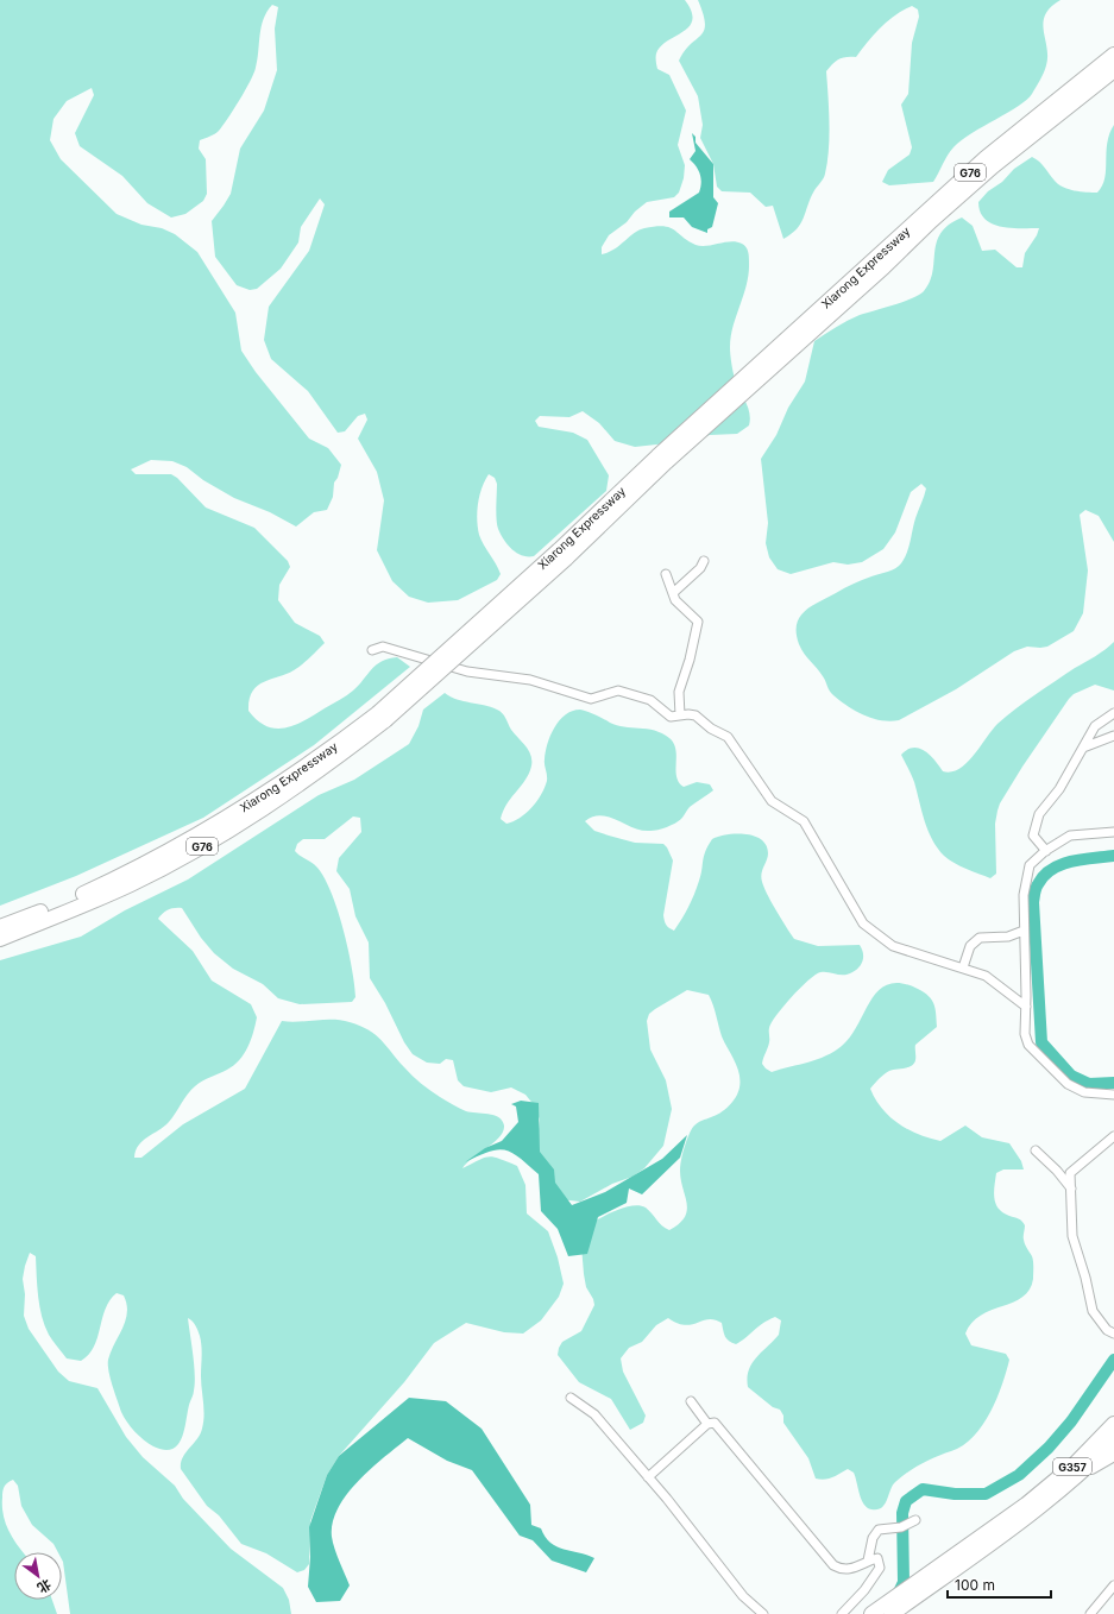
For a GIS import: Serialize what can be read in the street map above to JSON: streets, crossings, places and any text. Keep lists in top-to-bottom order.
{
  "streets": {
    "highway": ["G76", "Xiarong Expressway", "G357"]
  },
  "scale_bar": "100 m",
  "north": "bottom right"
}
